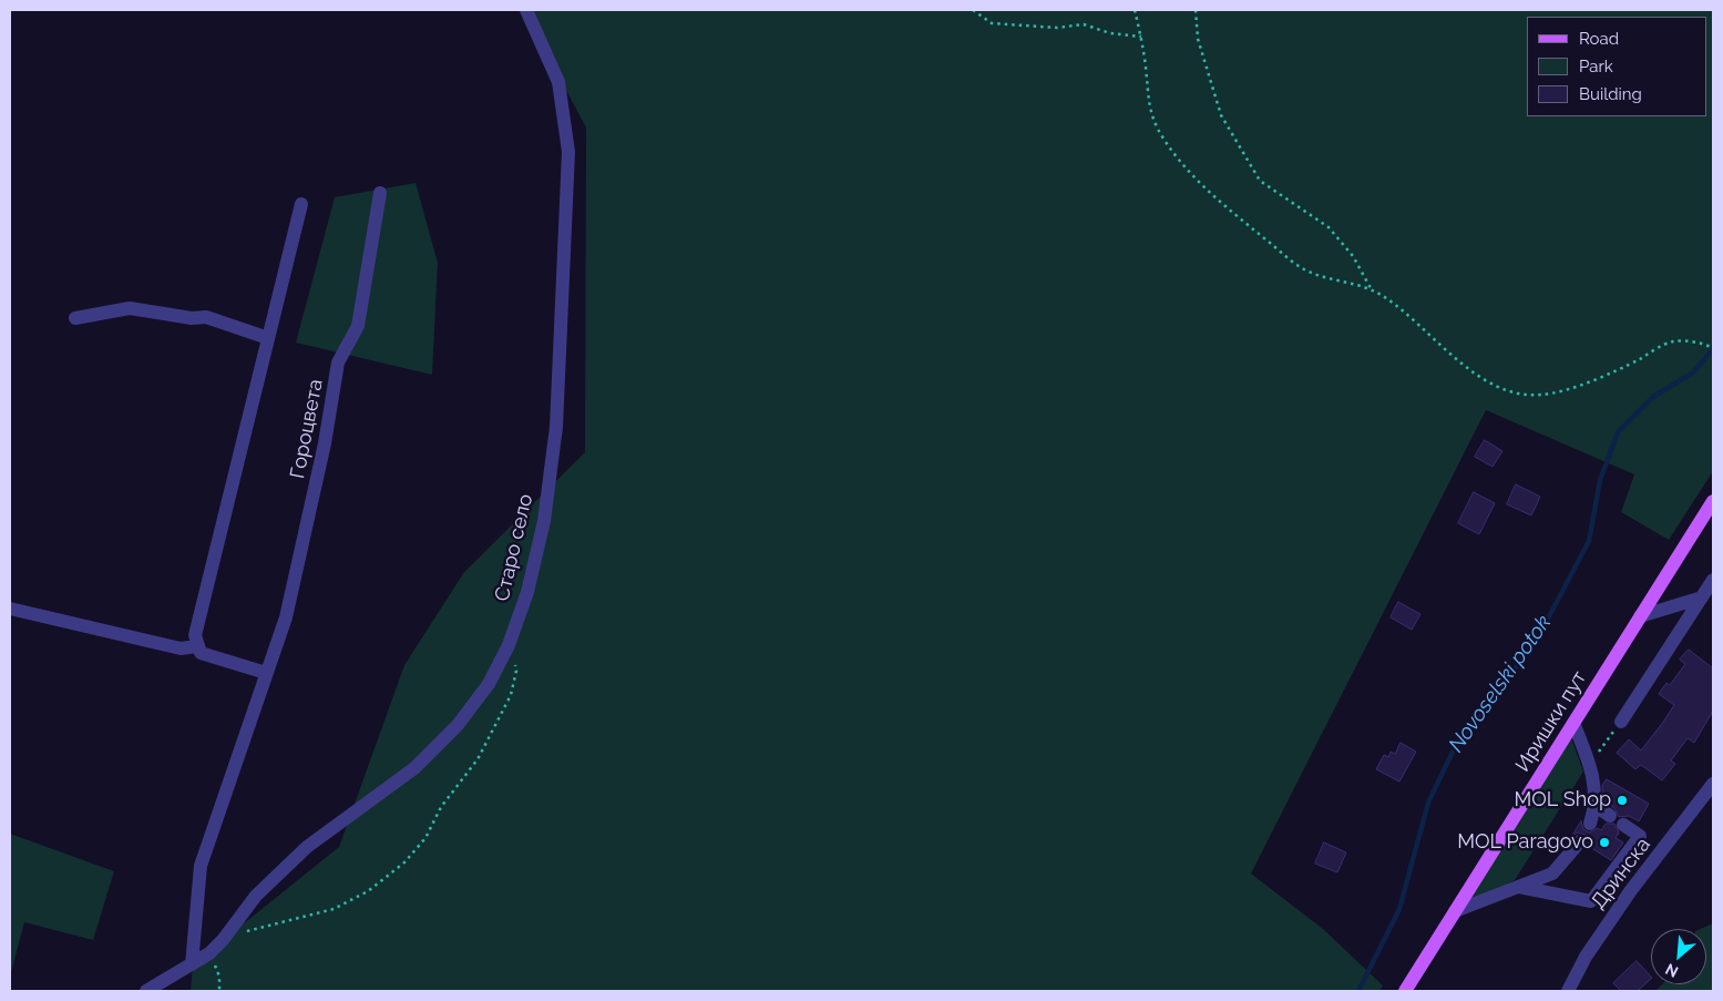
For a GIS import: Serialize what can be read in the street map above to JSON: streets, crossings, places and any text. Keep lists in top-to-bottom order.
{
  "streets": {
    "main road": ["Иришки пут"],
    "street": ["Гороцвета", "Старо село", "Дринска"]
  },
  "crossings": [
    ["Гороцвета", "Старо село"]
  ],
  "water": ["Novoselski potok"],
  "places": ["MOL Shop", "MOL Paragovo"],
  "legend": ["Road", "Park", "Building"],
  "north": "bottom left"
}
